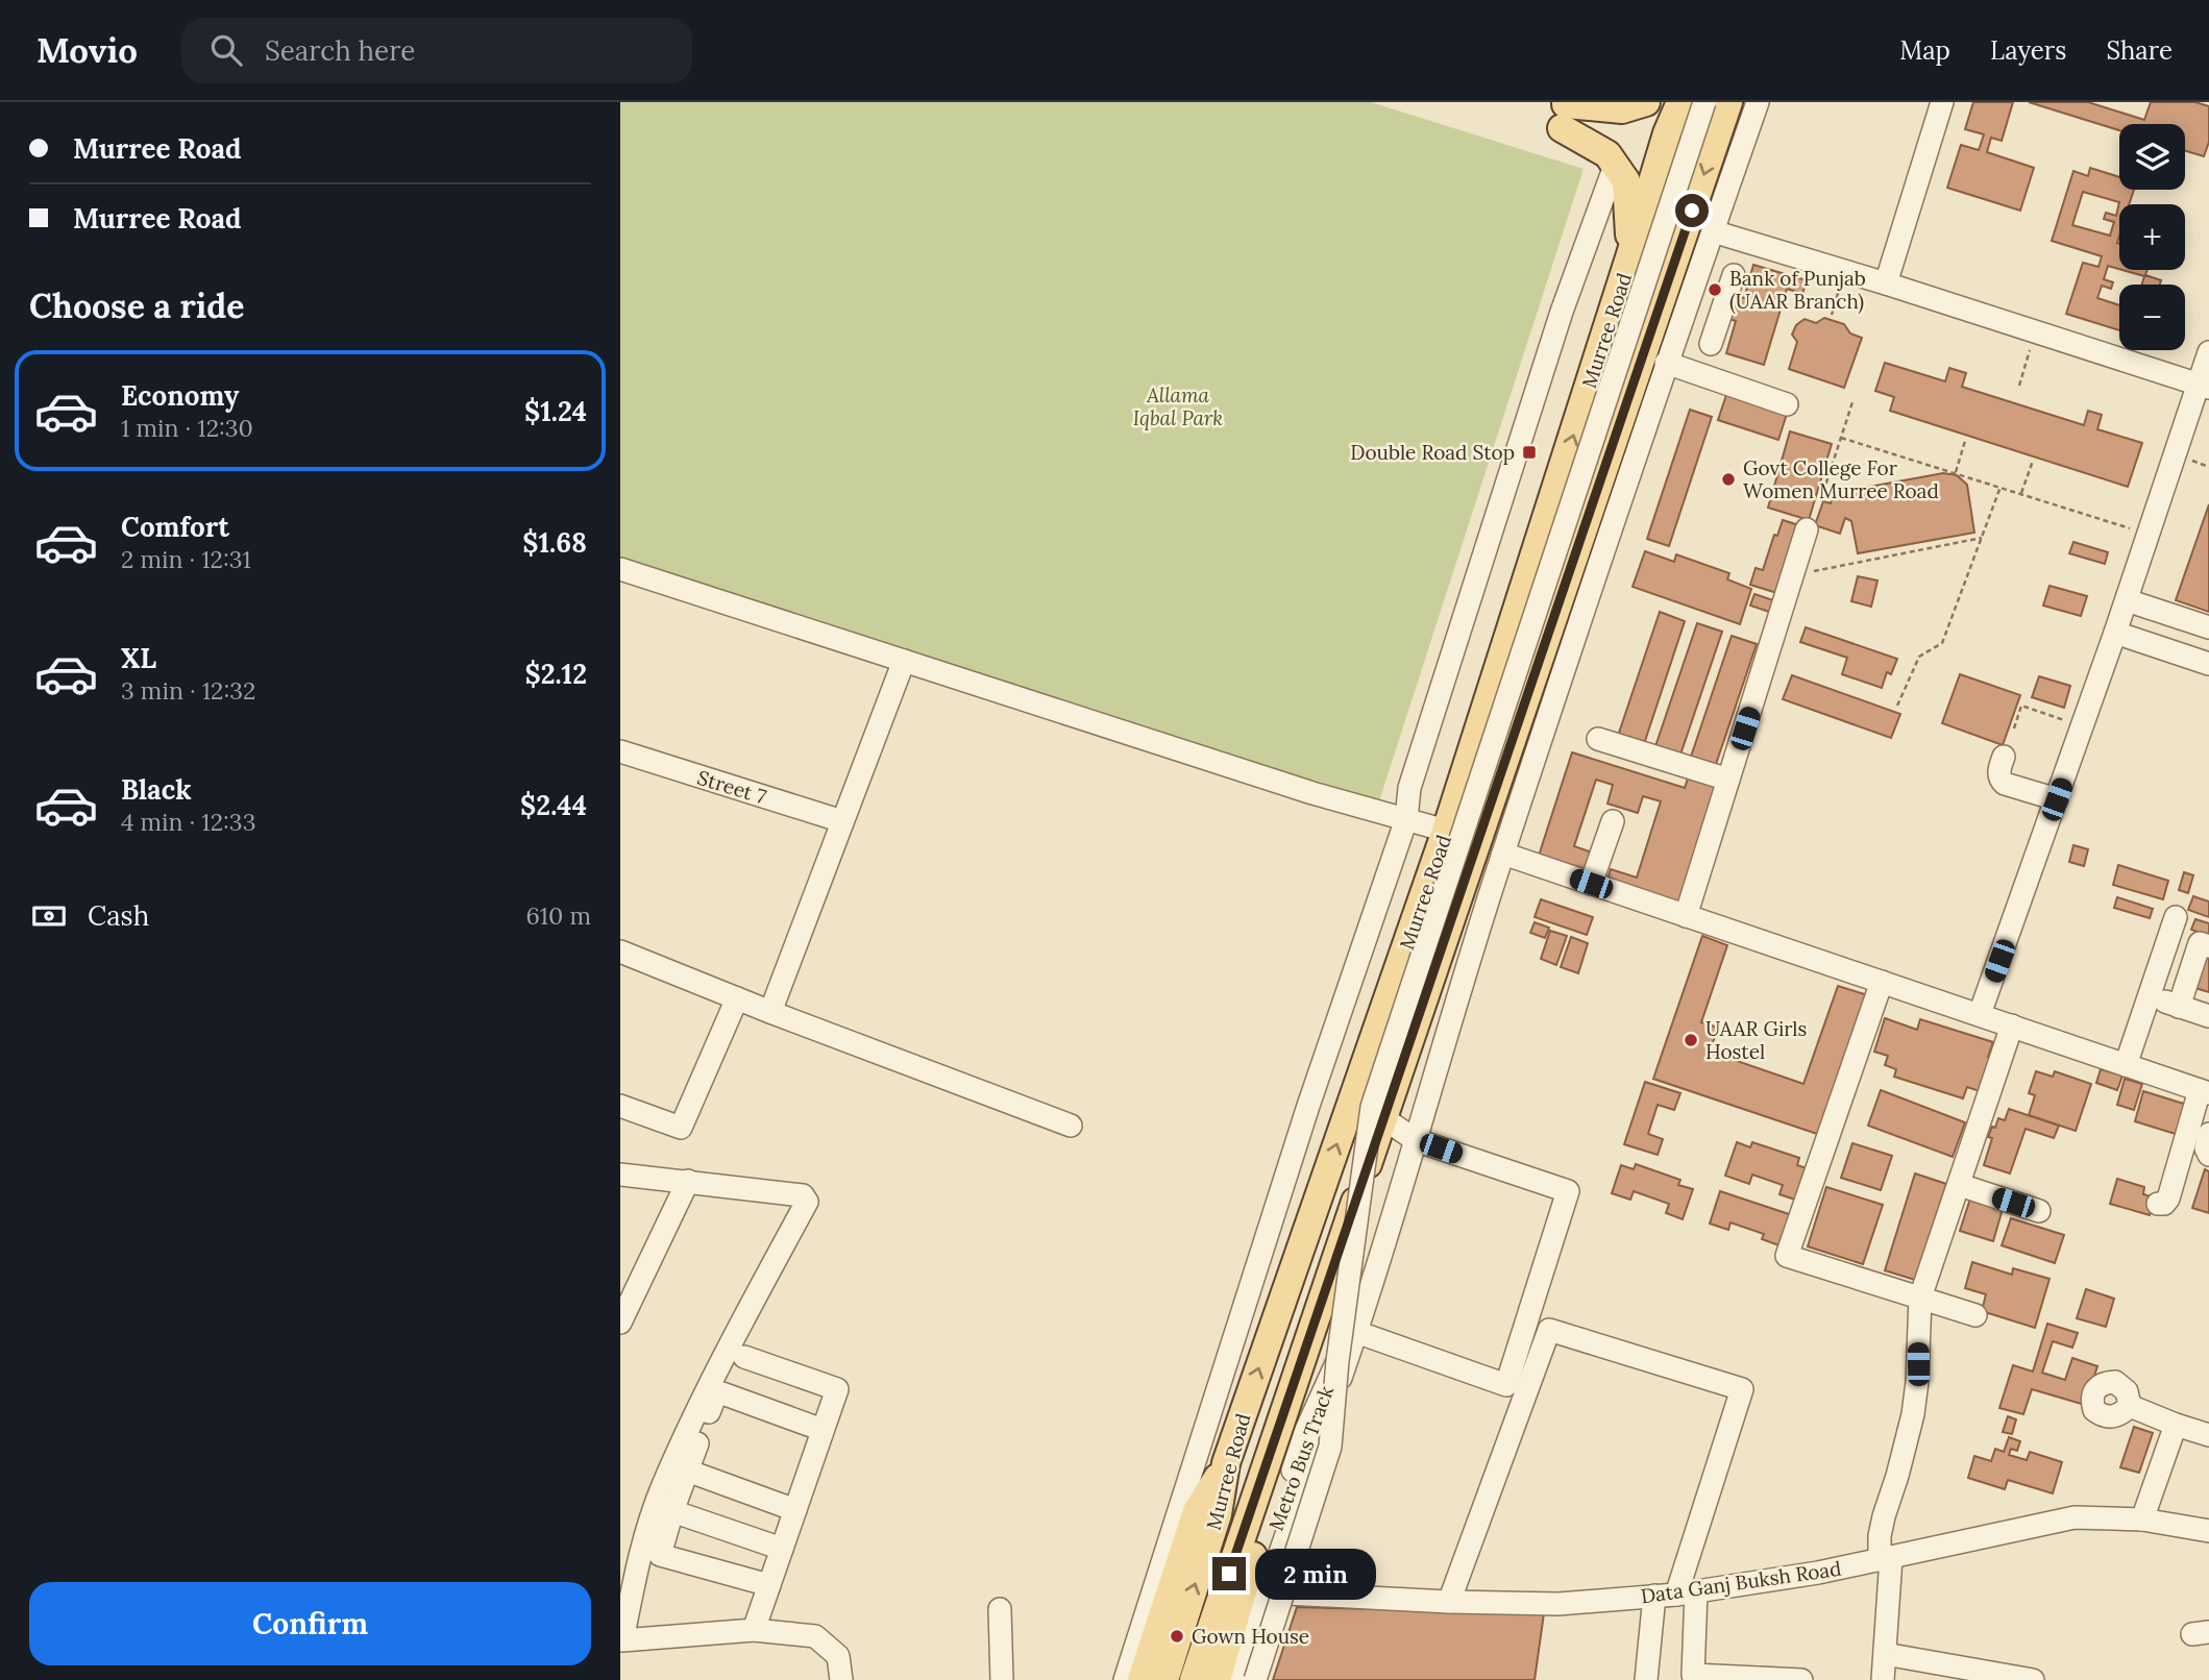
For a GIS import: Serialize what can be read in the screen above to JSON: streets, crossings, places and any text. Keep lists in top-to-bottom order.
{
  "streets": {
    "main road": ["Murree Road"],
    "street": ["Street 7", "Metro Bus Track", "Data Ganj Buksh Road"]
  },
  "parks": ["Allama Iqbal Park"],
  "places": {
    "other": [
      "Bank of Punjab (UAAR Branch)",
      "Govt College For Women Murree Road",
      "UAAR Girls Hostel",
      "Gown House"
    ],
    "transit": ["Double Road Stop"]
  },
  "page": {
    "header": "Movio",
    "search": "Search here",
    "nav": ["Map", "Layers", "Share"],
    "banner": ["Murree Road", "Murree Road"],
    "map_buttons": ["+", "−"],
    "heading": "Choose a ride",
    "list": [
      {
        "name": "Economy",
        "note": "1 min · 12:30",
        "value": "$1.24"
      },
      {
        "name": "Comfort",
        "note": "2 min · 12:31",
        "value": "$1.68"
      },
      {
        "name": "XL",
        "note": "3 min · 12:32",
        "value": "$2.12"
      },
      {
        "name": "Black",
        "note": "4 min · 12:33",
        "value": "$2.44"
      }
    ],
    "pay": ["Cash", "610 m"],
    "bubble": "2 min",
    "buttons": "Confirm"
  }
}
